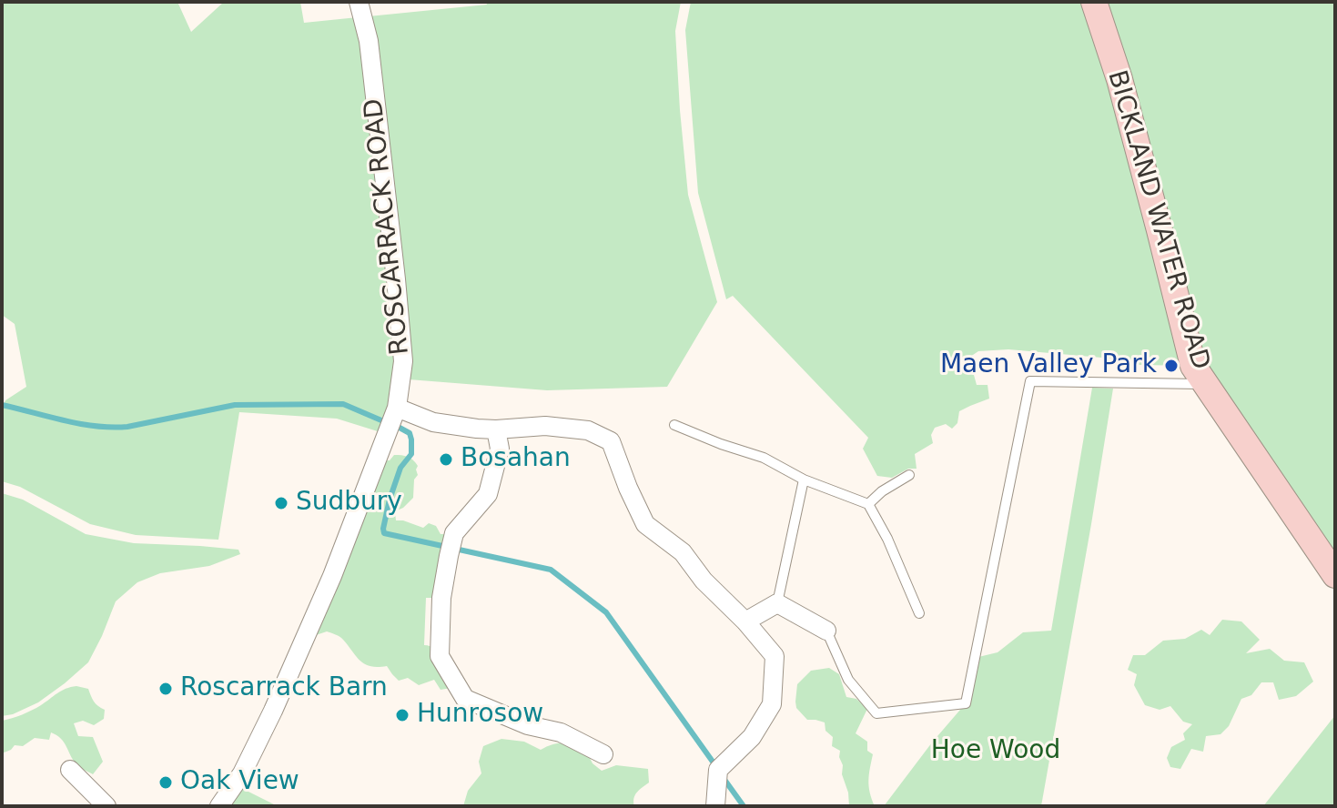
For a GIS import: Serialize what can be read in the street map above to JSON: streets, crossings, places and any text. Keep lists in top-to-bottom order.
{
  "streets": {
    "street": ["BICKLAND WATER ROAD", "ROSCARRACK ROAD"]
  },
  "parks": ["Hoe Wood"],
  "places": [
    "Maen Valley Park",
    "Bosahan",
    "Sudbury",
    "Roscarrack Barn",
    "Hunrosow",
    "Oak View"
  ]
}
